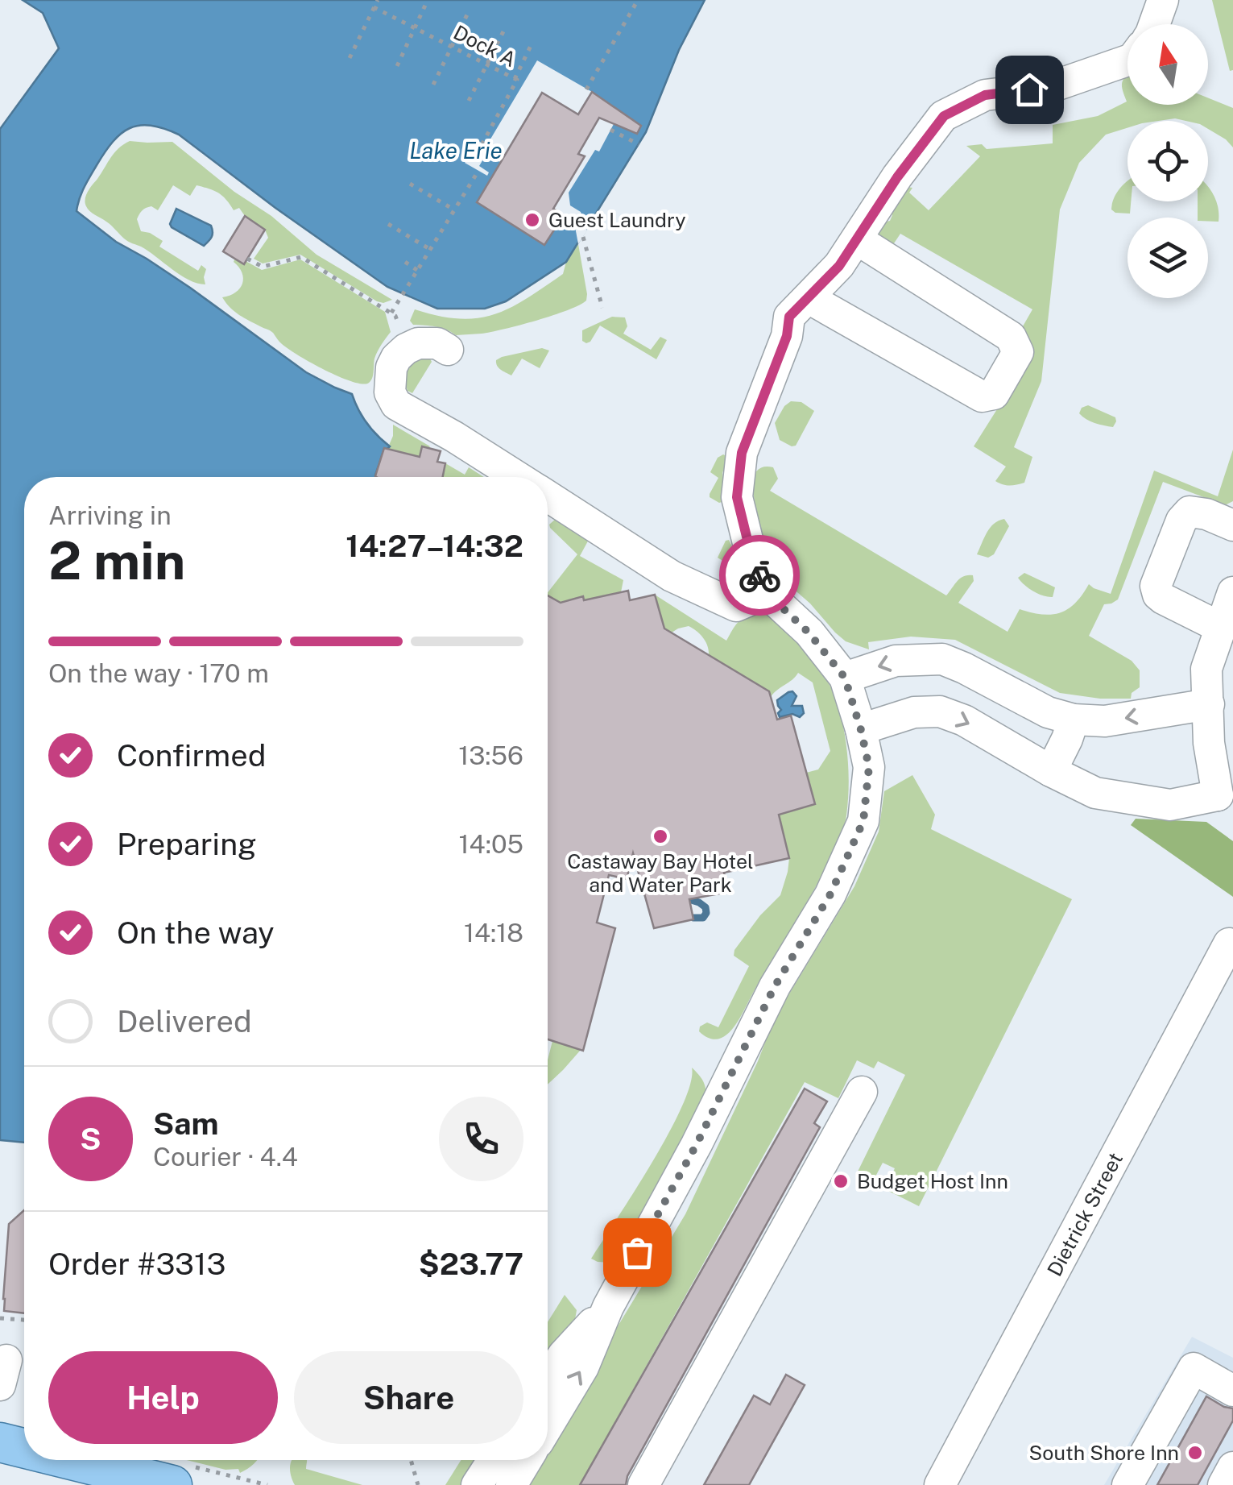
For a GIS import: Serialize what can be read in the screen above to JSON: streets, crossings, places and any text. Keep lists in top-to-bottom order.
{
  "streets": {
    "street": ["Dietrick Street"],
    "path": ["Dock A"]
  },
  "water": ["Lake Erie"],
  "places": [
    "Guest Laundry",
    "Castaway Bay Hotel and Water Park",
    "Budget Host Inn",
    "South Shore Inn"
  ],
  "north": "top",
  "page": {
    "heading": ["2 min", "Arriving in", "14:27–14:32"],
    "panel": [
      "Sam",
      "Courier · 4.4",
      "Order #3313",
      "$23.77"
    ],
    "bar": "On the way · 170 m",
    "list": [
      ["Confirmed", "13:56"],
      ["Preparing", "14:05"],
      ["On the way", "14:18"],
      "Delivered"
    ],
    "round": "S",
    "buttons": ["Help", "Share"]
  }
}
